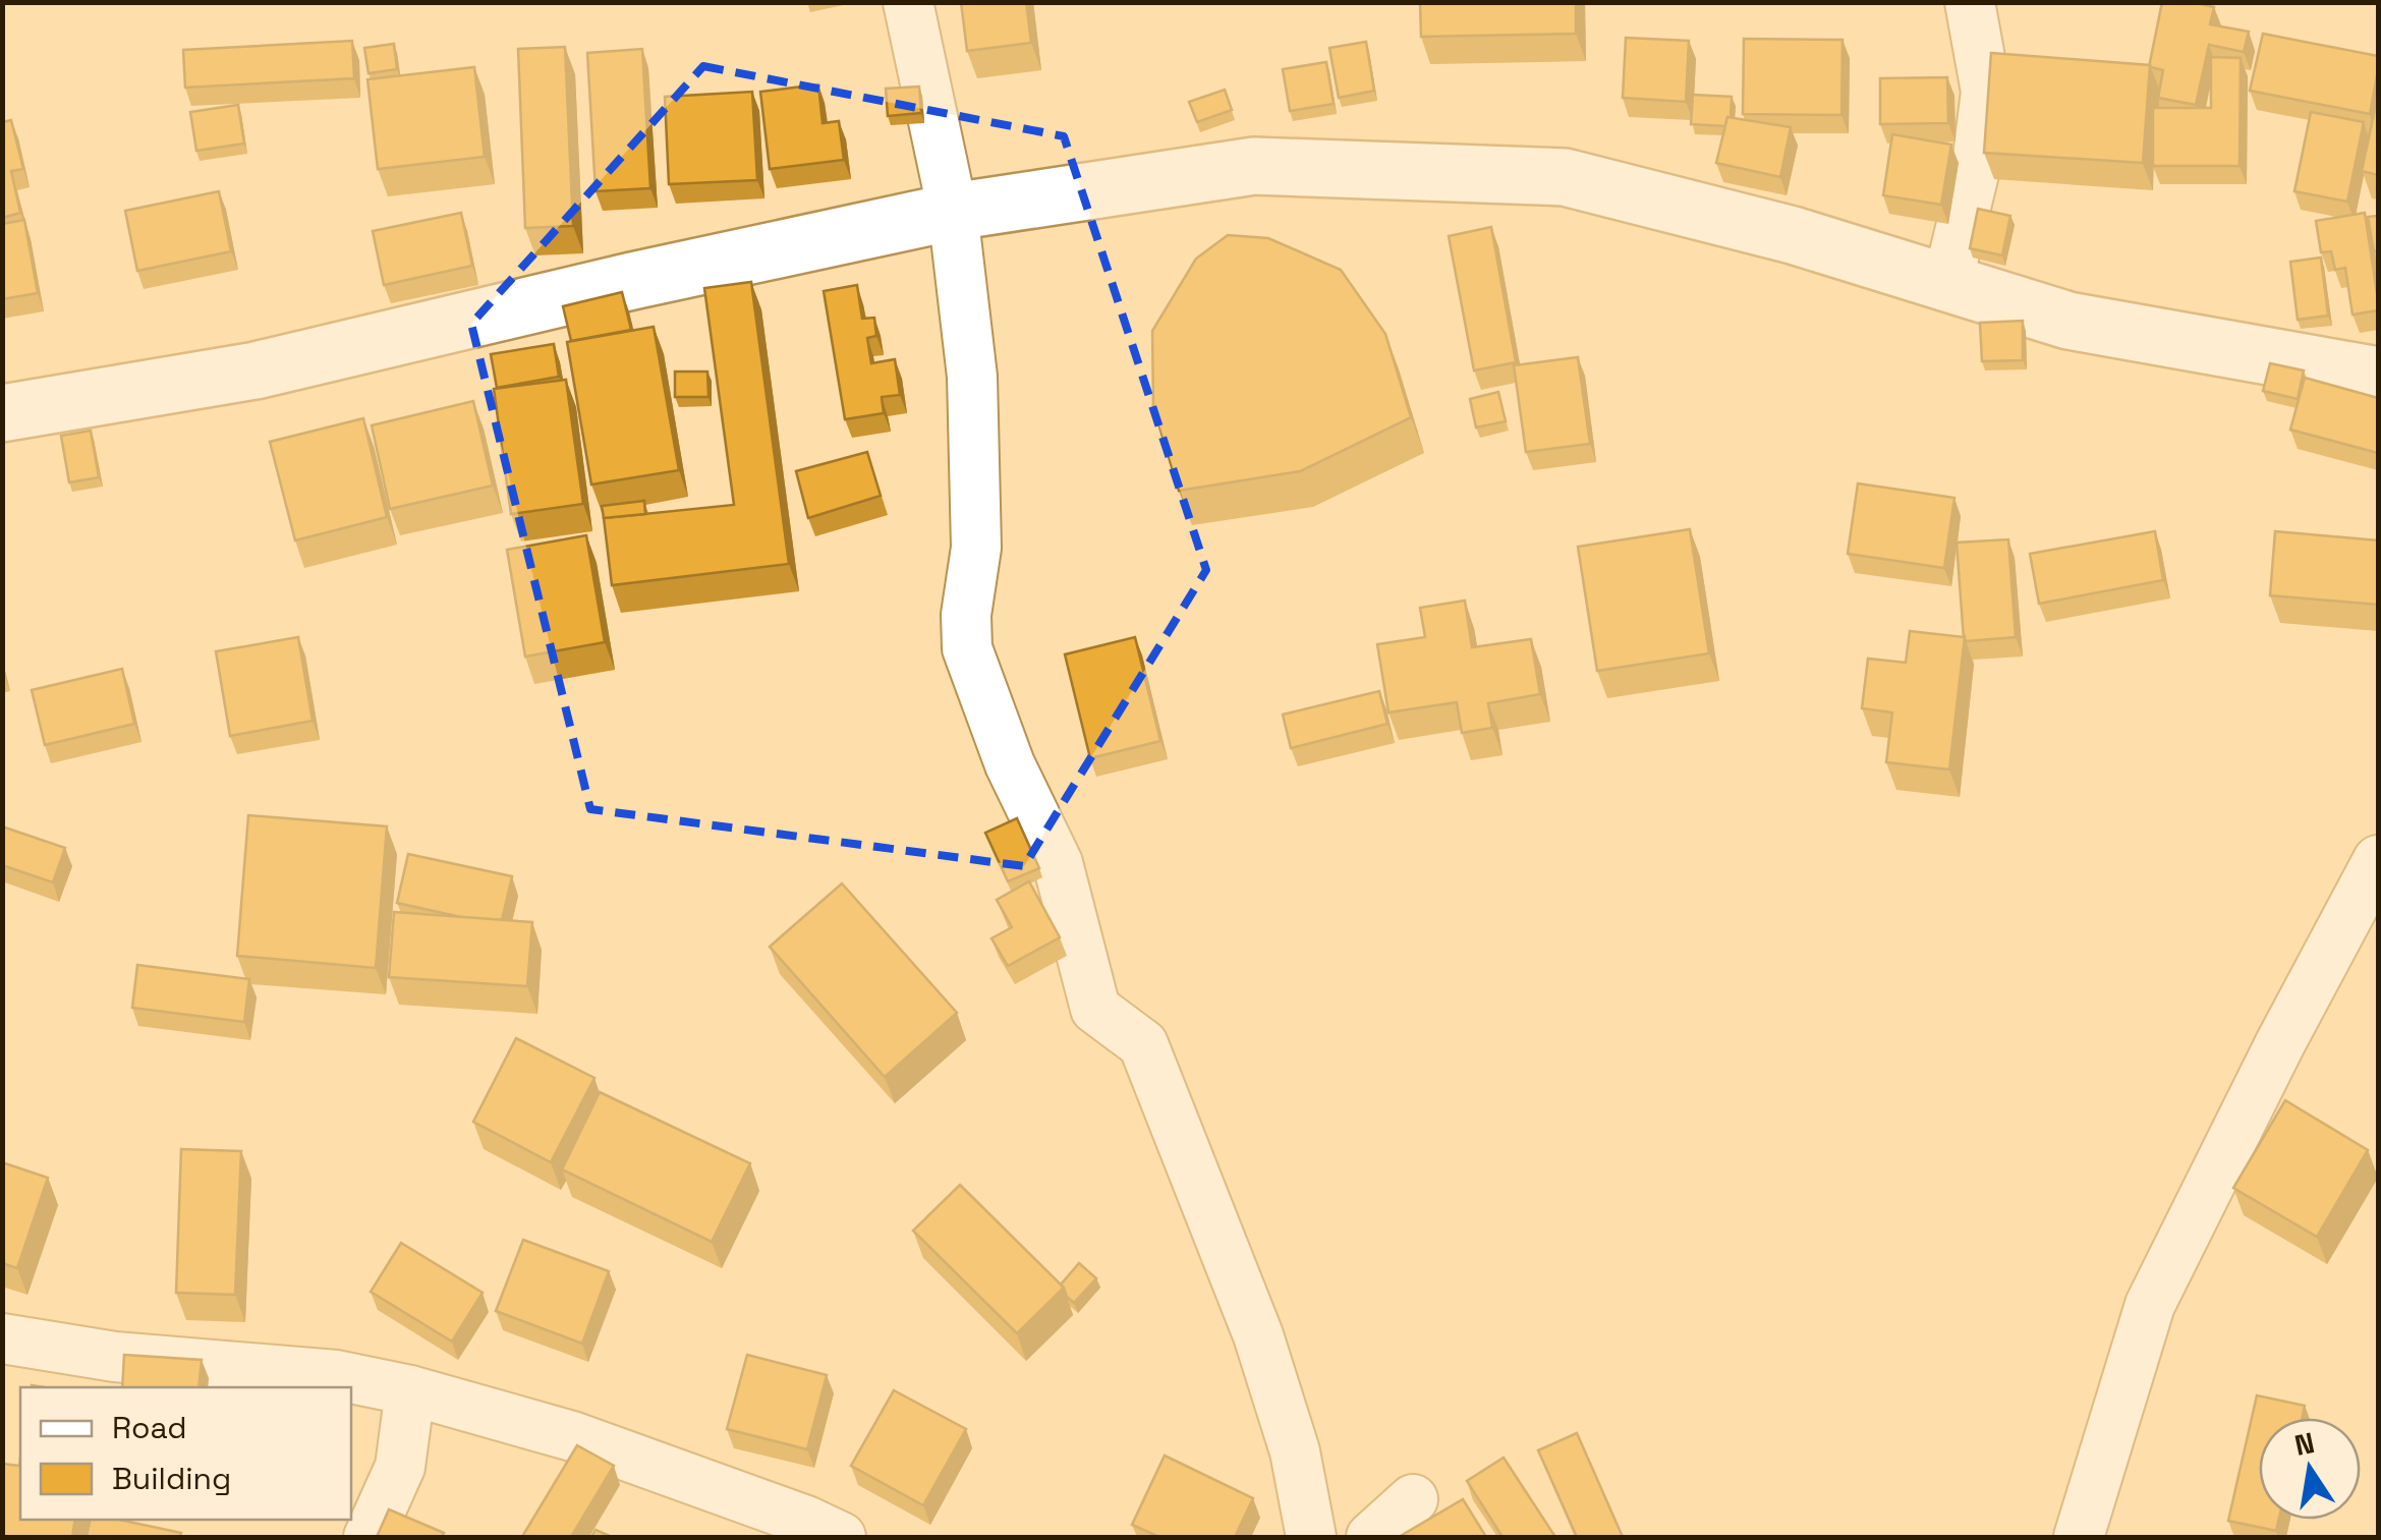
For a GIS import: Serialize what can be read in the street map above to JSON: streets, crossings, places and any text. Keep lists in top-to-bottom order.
{
  "legend": ["Road", "Building"],
  "north": "top"
}
